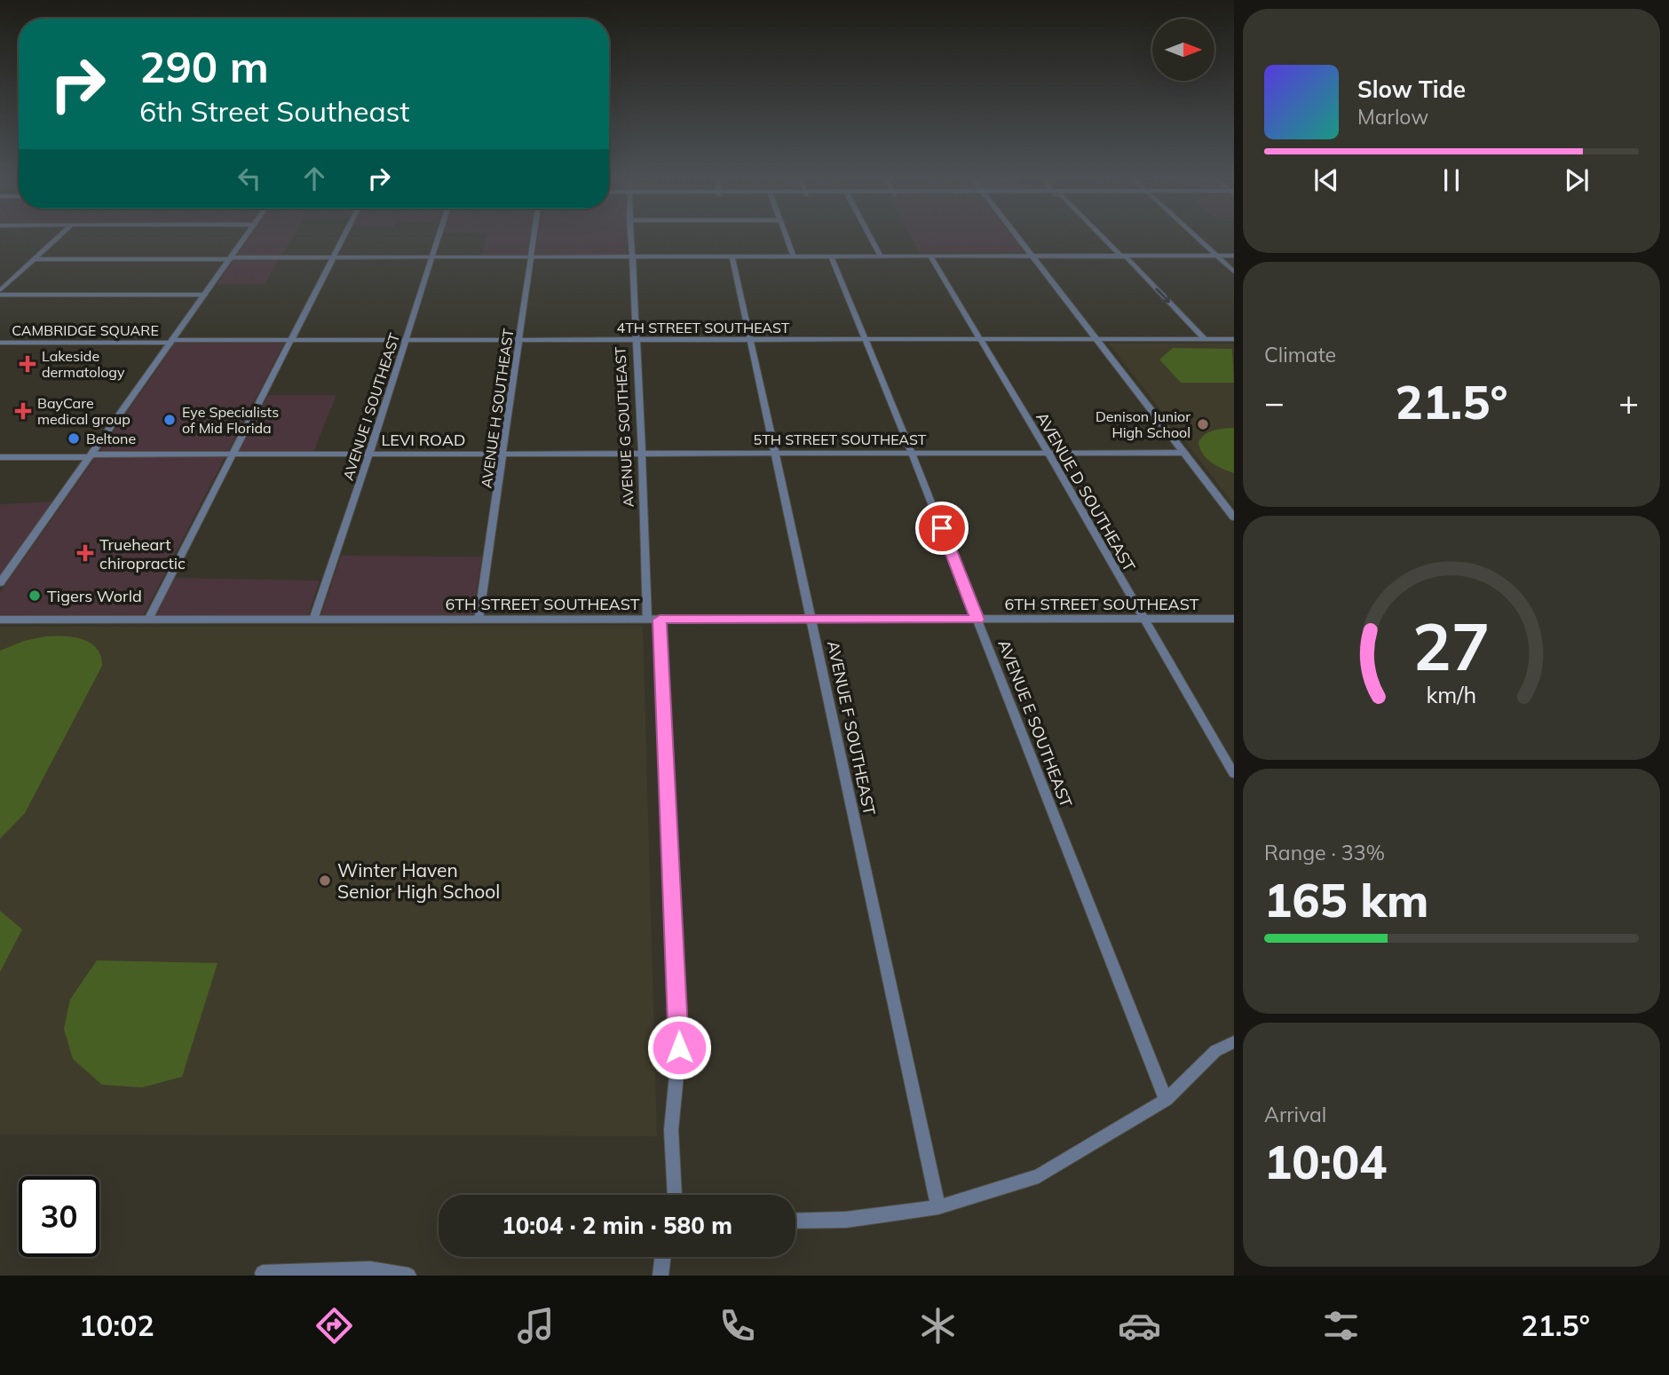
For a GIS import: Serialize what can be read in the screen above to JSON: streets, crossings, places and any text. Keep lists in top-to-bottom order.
{
  "streets": {
    "street": [
      "4TH STREET SOUTHEAST",
      "CAMBRIDGE SQUARE",
      "AVENUE I SOUTHEAST",
      "AVENUE H SOUTHEAST",
      "AVENUE G SOUTHEAST",
      "LEVI ROAD",
      "5TH STREET SOUTHEAST",
      "AVENUE D SOUTHEAST",
      "6TH STREET SOUTHEAST",
      "AVENUE E SOUTHEAST",
      "AVENUE F SOUTHEAST"
    ]
  },
  "crossings": [
    ["4TH STREET SOUTHEAST", "CAMBRIDGE SQUARE"],
    ["4TH STREET SOUTHEAST", "AVENUE I SOUTHEAST"],
    ["4TH STREET SOUTHEAST", "AVENUE H SOUTHEAST"],
    ["4TH STREET SOUTHEAST", "AVENUE G SOUTHEAST"],
    ["4TH STREET SOUTHEAST", "AVENUE D SOUTHEAST"],
    ["4TH STREET SOUTHEAST", "AVENUE E SOUTHEAST"],
    ["4TH STREET SOUTHEAST", "AVENUE F SOUTHEAST"],
    ["AVENUE I SOUTHEAST", "LEVI ROAD"],
    ["AVENUE I SOUTHEAST", "6TH STREET SOUTHEAST"],
    ["AVENUE H SOUTHEAST", "LEVI ROAD"],
    ["AVENUE H SOUTHEAST", "5TH STREET SOUTHEAST"],
    ["AVENUE H SOUTHEAST", "6TH STREET SOUTHEAST"],
    ["AVENUE G SOUTHEAST", "5TH STREET SOUTHEAST"],
    ["AVENUE G SOUTHEAST", "6TH STREET SOUTHEAST"],
    ["LEVI ROAD", "5TH STREET SOUTHEAST"],
    ["5TH STREET SOUTHEAST", "AVENUE D SOUTHEAST"],
    ["5TH STREET SOUTHEAST", "AVENUE E SOUTHEAST"],
    ["5TH STREET SOUTHEAST", "AVENUE F SOUTHEAST"],
    ["AVENUE D SOUTHEAST", "6TH STREET SOUTHEAST"],
    ["6TH STREET SOUTHEAST", "AVENUE E SOUTHEAST"],
    ["6TH STREET SOUTHEAST", "AVENUE F SOUTHEAST"]
  ],
  "places": {
    "health": ["Lakeside dermatology", "BayCare medical group", "Trueheart chiropractic"],
    "other": [
      "Eye Specialists of Mid Florida",
      "Denison Junior High School",
      "Beltone",
      "Tigers World",
      "Winter Haven Senior High School"
    ]
  },
  "north": "right",
  "page": {
    "turn": ["290 m", "6th Street Southeast"],
    "song": ["Slow Tide", "Marlow"],
    "tile": [
      "Climate",
      ["Range · 33%", "165 km"],
      ["Arrival", "10:04"]
    ],
    "heat": ["−", "21.5°", "+"],
    "limit": "30",
    "trip": "10:04 · 2 min · 580 m",
    "tabs": ["10:02", "21.5°"],
    "gauge": ["27", "km/h"]
  }
}
